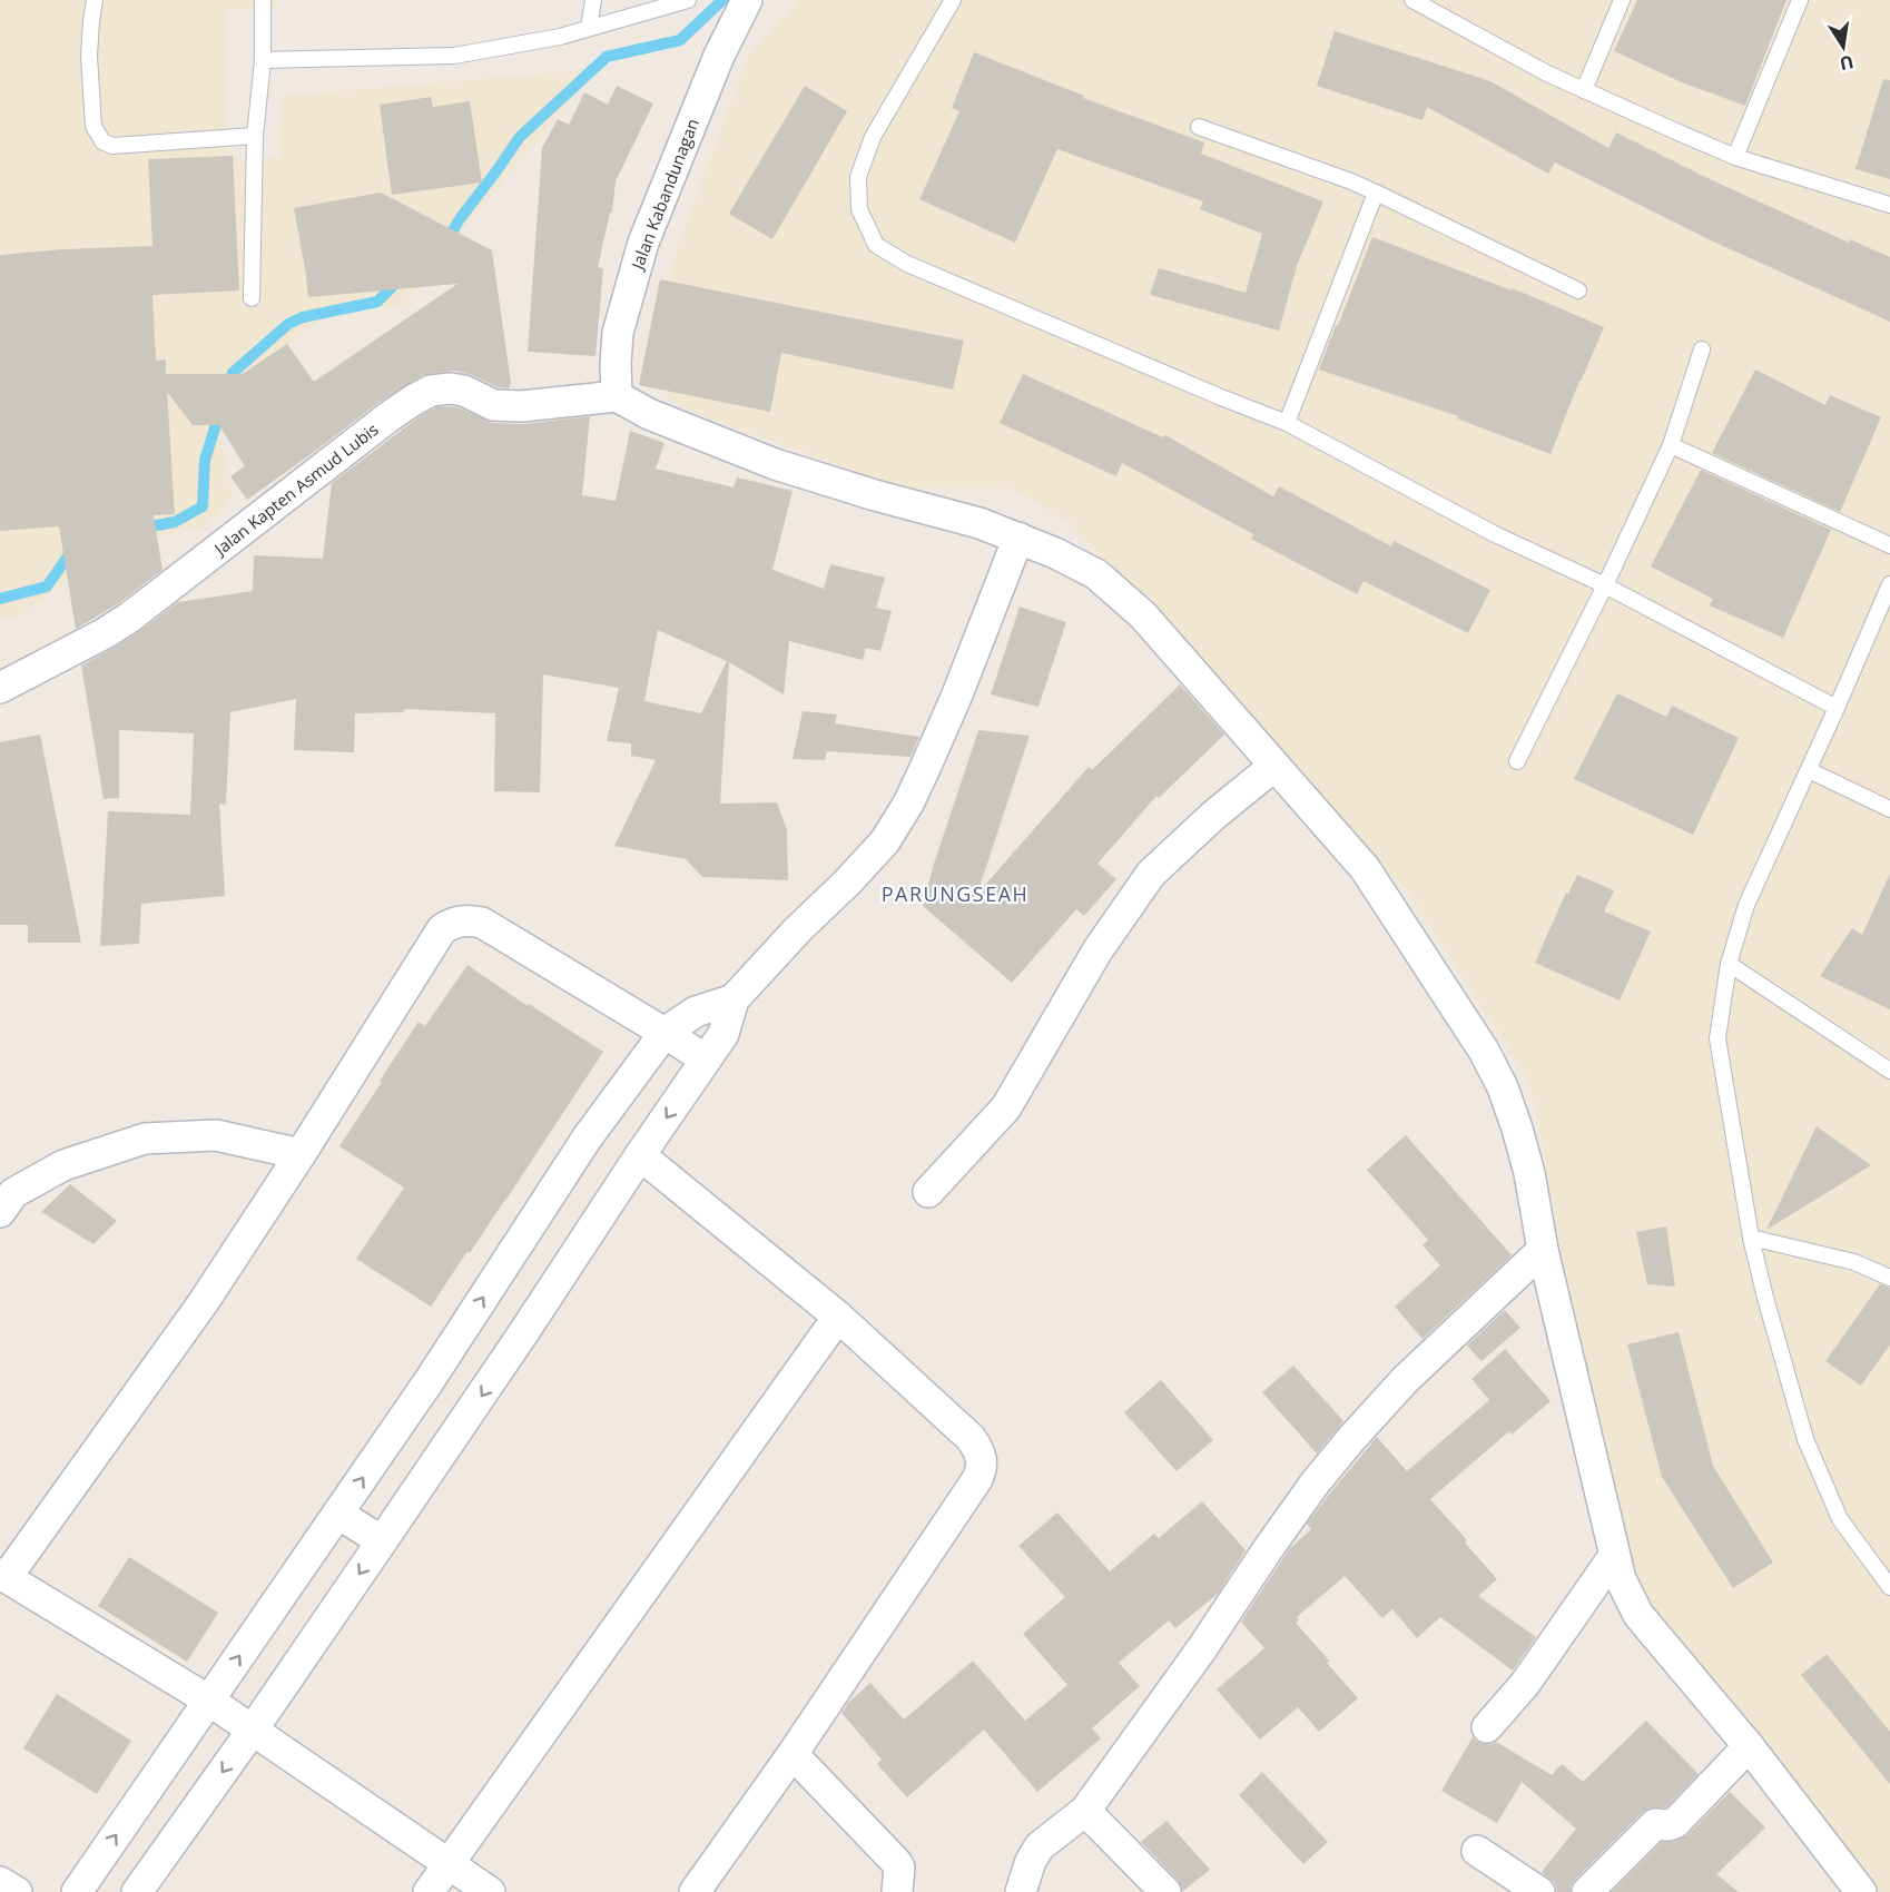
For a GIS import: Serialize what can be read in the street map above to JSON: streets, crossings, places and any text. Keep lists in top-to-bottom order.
{
  "streets": {
    "street": ["Jalan Kabandunagan", "Jalan Kapten Asmud Lubis"]
  },
  "crossings": [
    ["Jalan Kabandunagan", "Jalan Kapten Asmud Lubis"]
  ],
  "districts": ["PARUNGSEAH"],
  "north": "bottom"
}
